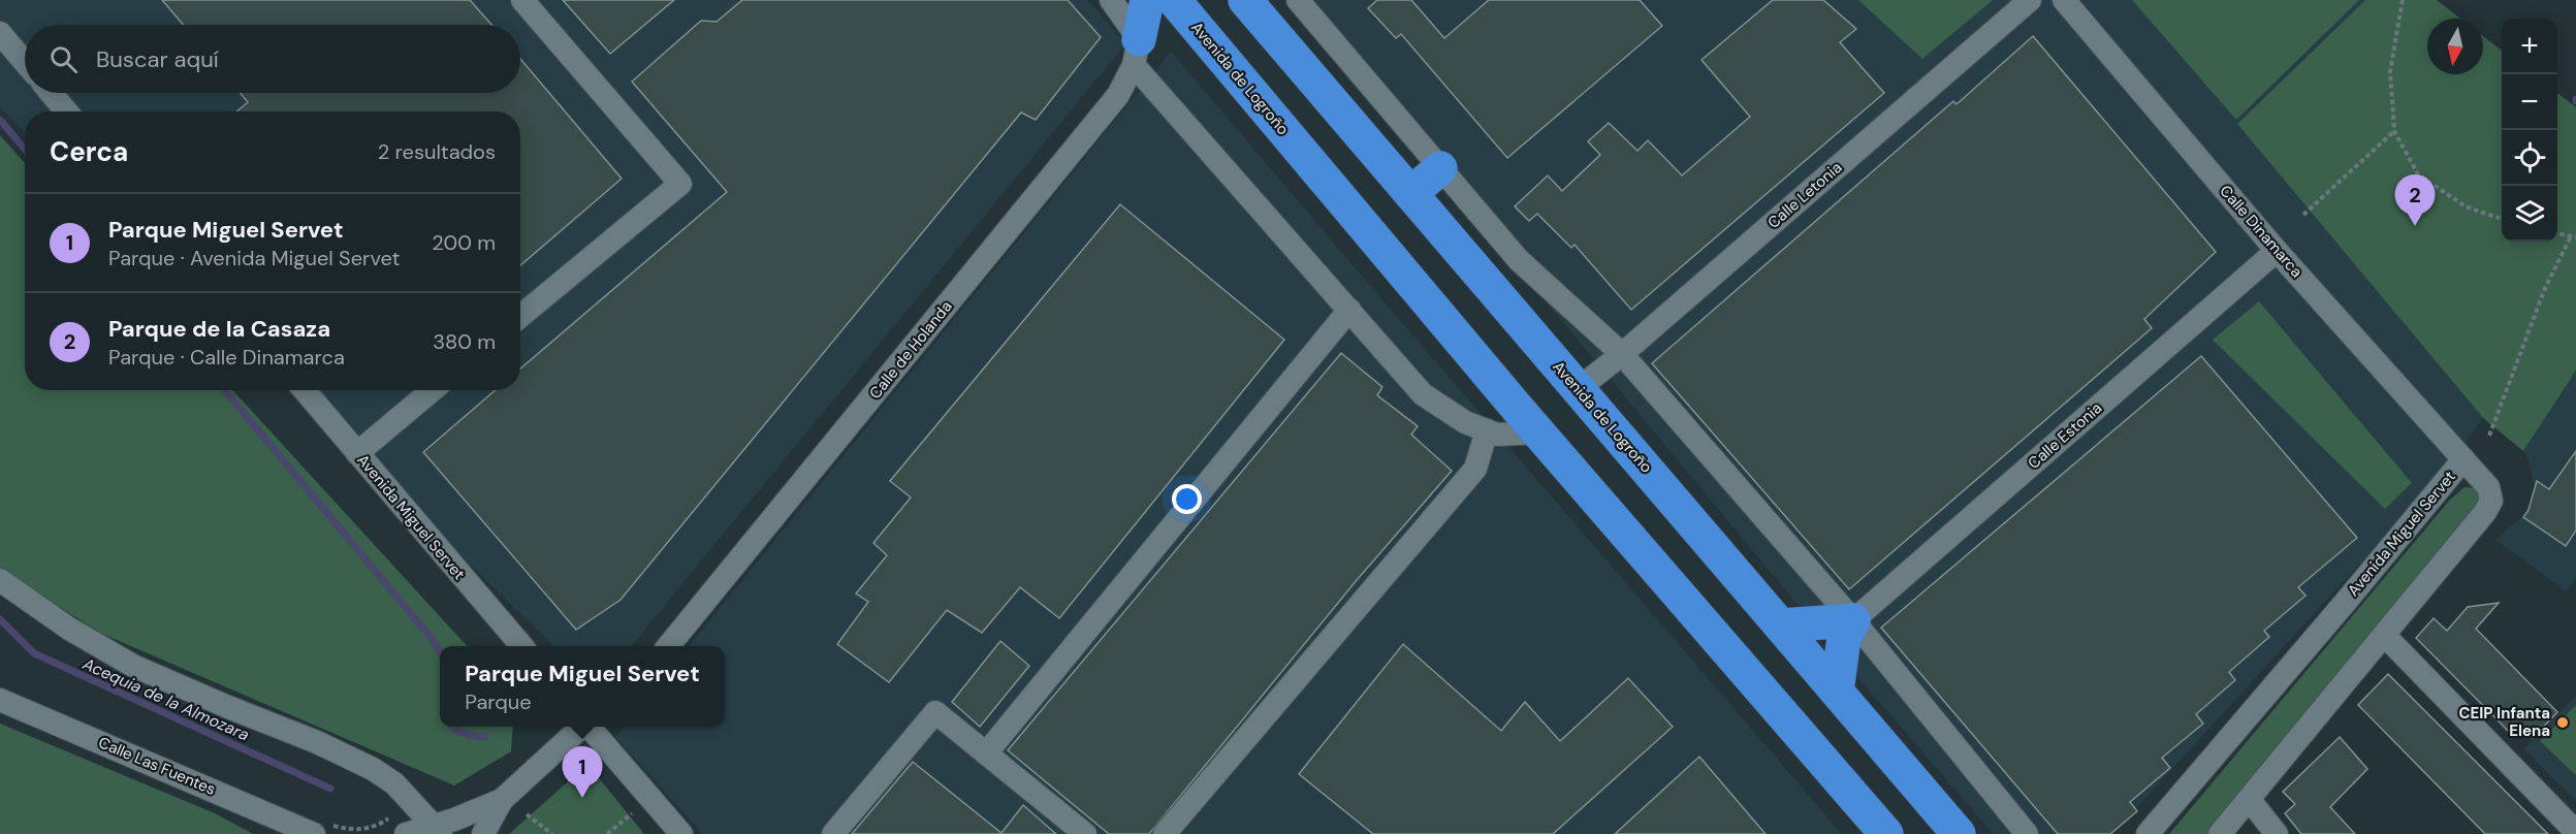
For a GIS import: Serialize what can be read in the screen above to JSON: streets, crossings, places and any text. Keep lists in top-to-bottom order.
{
  "streets": {
    "highway": ["Avenida de Logroño"],
    "street": [
      "Calle Letonia",
      "Calle Dinamarca",
      "Calle de Holanda",
      "Calle Estonia",
      "Avenida Miguel Servet",
      "Calle Las Fuentes"
    ]
  },
  "crossings": [
    ["Avenida de Logroño", "Calle Letonia"],
    ["Calle Dinamarca", "Calle Estonia"],
    ["Calle Dinamarca", "Avenida Miguel Servet"]
  ],
  "water": ["Acequia de la Almozara"],
  "places": ["CEIP Infanta Elena"],
  "north": "bottom",
  "page": {
    "map_buttons": ["+", "−"],
    "search": "Buscar aquí",
    "heading": ["Cerca", "2 resultados"],
    "pins": ["2", "1"],
    "list": [
      {
        "mark": "1",
        "name": "Parque Miguel Servet",
        "note": "Parque · Avenida Miguel Servet",
        "value": "200 m"
      },
      {
        "mark": "2",
        "name": "Parque de la Casaza",
        "note": "Parque · Calle Dinamarca",
        "value": "380 m"
      }
    ],
    "popup": ["Parque Miguel Servet", "Parque"]
  }
}
